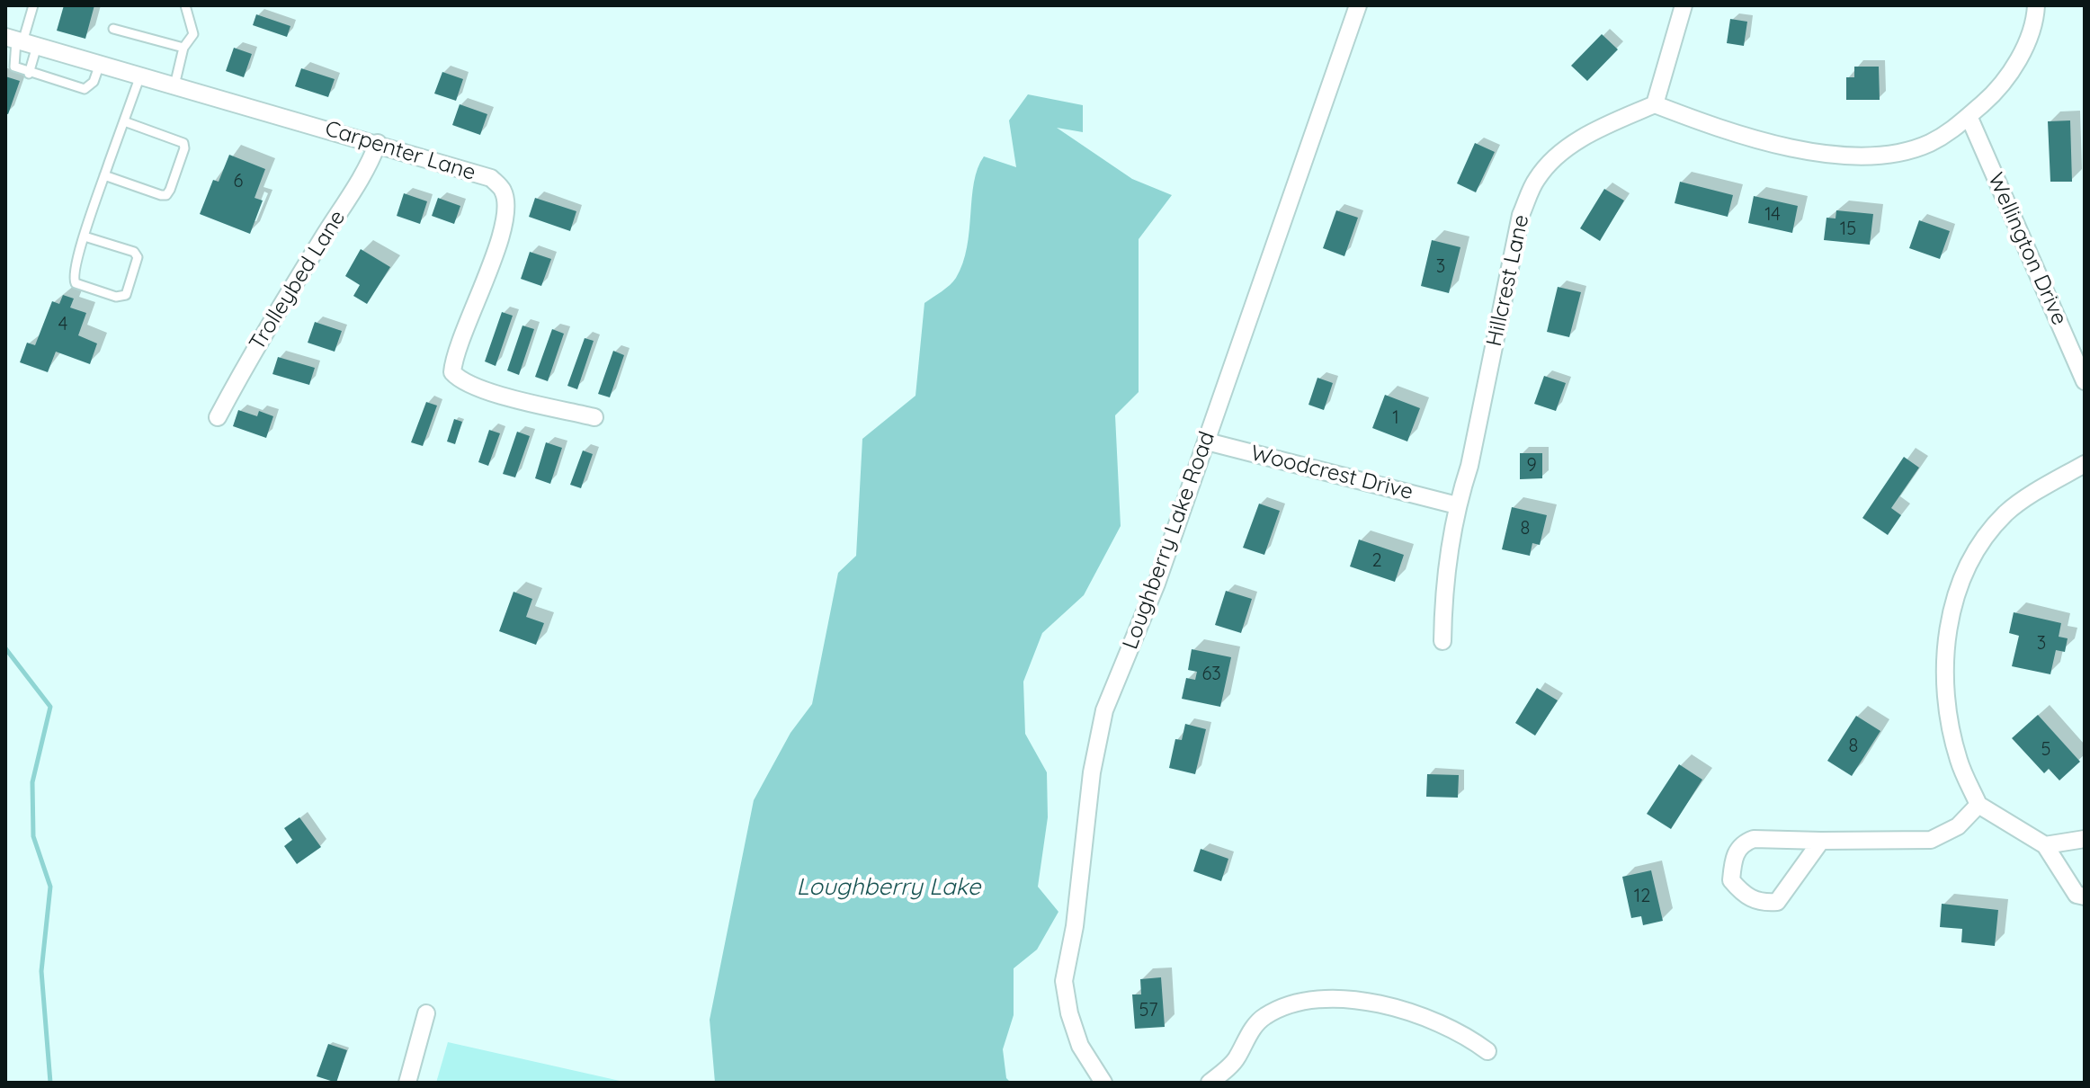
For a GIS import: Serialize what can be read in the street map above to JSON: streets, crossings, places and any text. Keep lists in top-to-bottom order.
{
  "streets": {
    "street": [
      "Carpenter Lane",
      "Wellington Drive",
      "Trolleybed Lane",
      "Hillcrest Lane",
      "Woodcrest Drive",
      "Loughberry Lake Road"
    ]
  },
  "crossings": [
    ["Carpenter Lane", "Trolleybed Lane"],
    ["Hillcrest Lane", "Woodcrest Drive"],
    ["Woodcrest Drive", "Loughberry Lake Road"]
  ],
  "water": ["Loughberry Lake"],
  "house_numbers": [
    "6",
    "14",
    "15",
    "3",
    "4",
    "1",
    "9",
    "8",
    "2",
    "3",
    "63",
    "8",
    "5",
    "12",
    "57"
  ]
}
